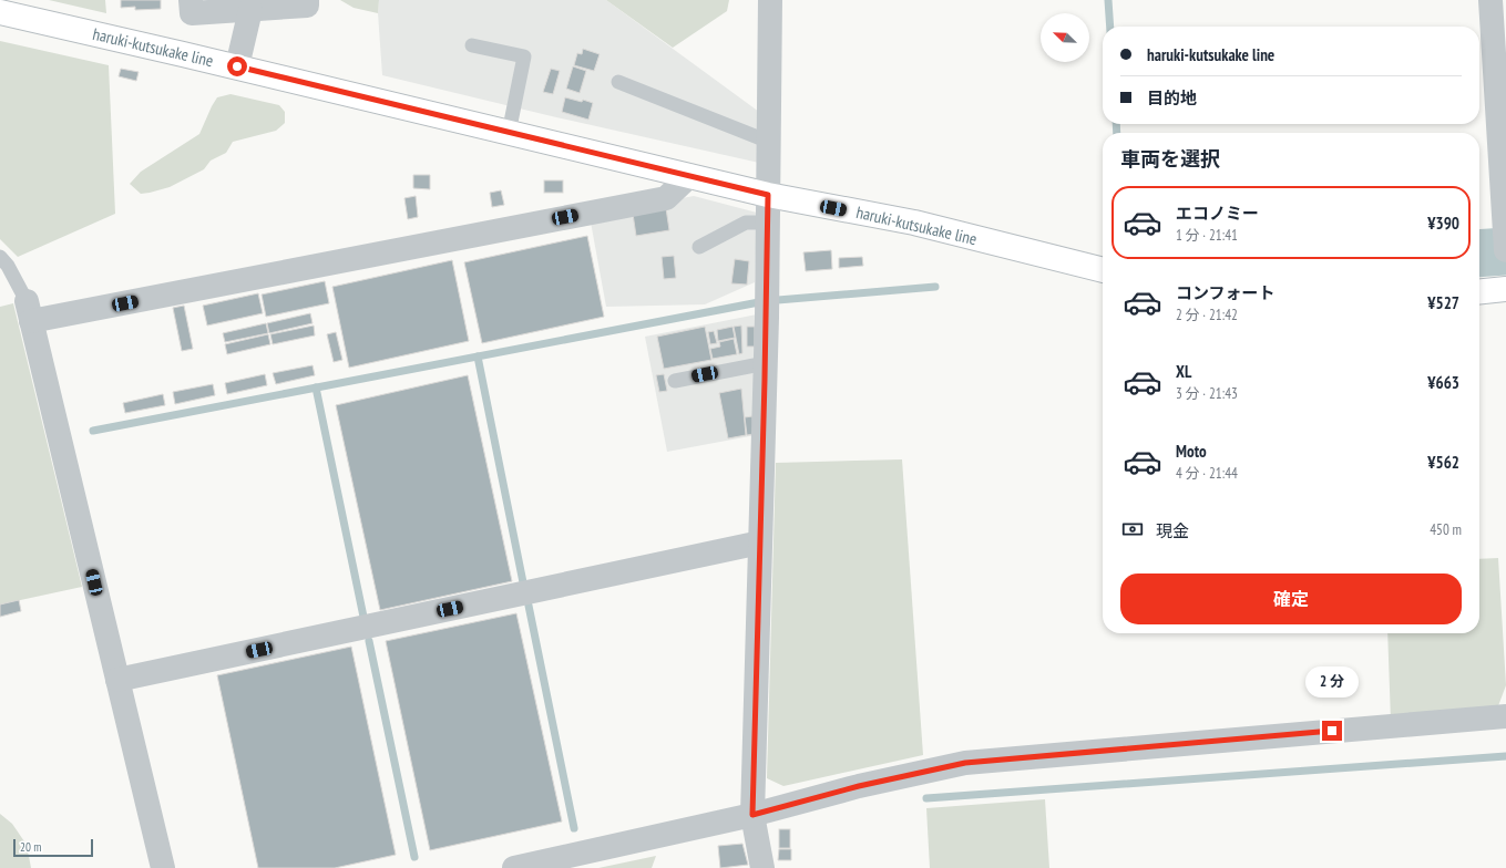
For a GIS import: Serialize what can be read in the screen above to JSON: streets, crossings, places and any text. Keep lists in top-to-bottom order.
{
  "streets": {
    "main road": ["haruki-kutsukake line"]
  },
  "scale_bar": "20 m",
  "north": "top left",
  "page": {
    "banner": ["haruki-kutsukake line", "目的地"],
    "heading": "車両を選択",
    "list": [
      {
        "name": "エコノミー",
        "note": "1 分 · 21:41",
        "value": "¥390"
      },
      {
        "name": "コンフォート",
        "note": "2 分 · 21:42",
        "value": "¥527"
      },
      {
        "name": "XL",
        "note": "3 分 · 21:43",
        "value": "¥663"
      },
      {
        "name": "Moto",
        "note": "4 分 · 21:44",
        "value": "¥562"
      }
    ],
    "pay": ["現金", "450 m"],
    "buttons": "確定",
    "bubble": "2 分",
    "scale": "20 m"
  }
}
